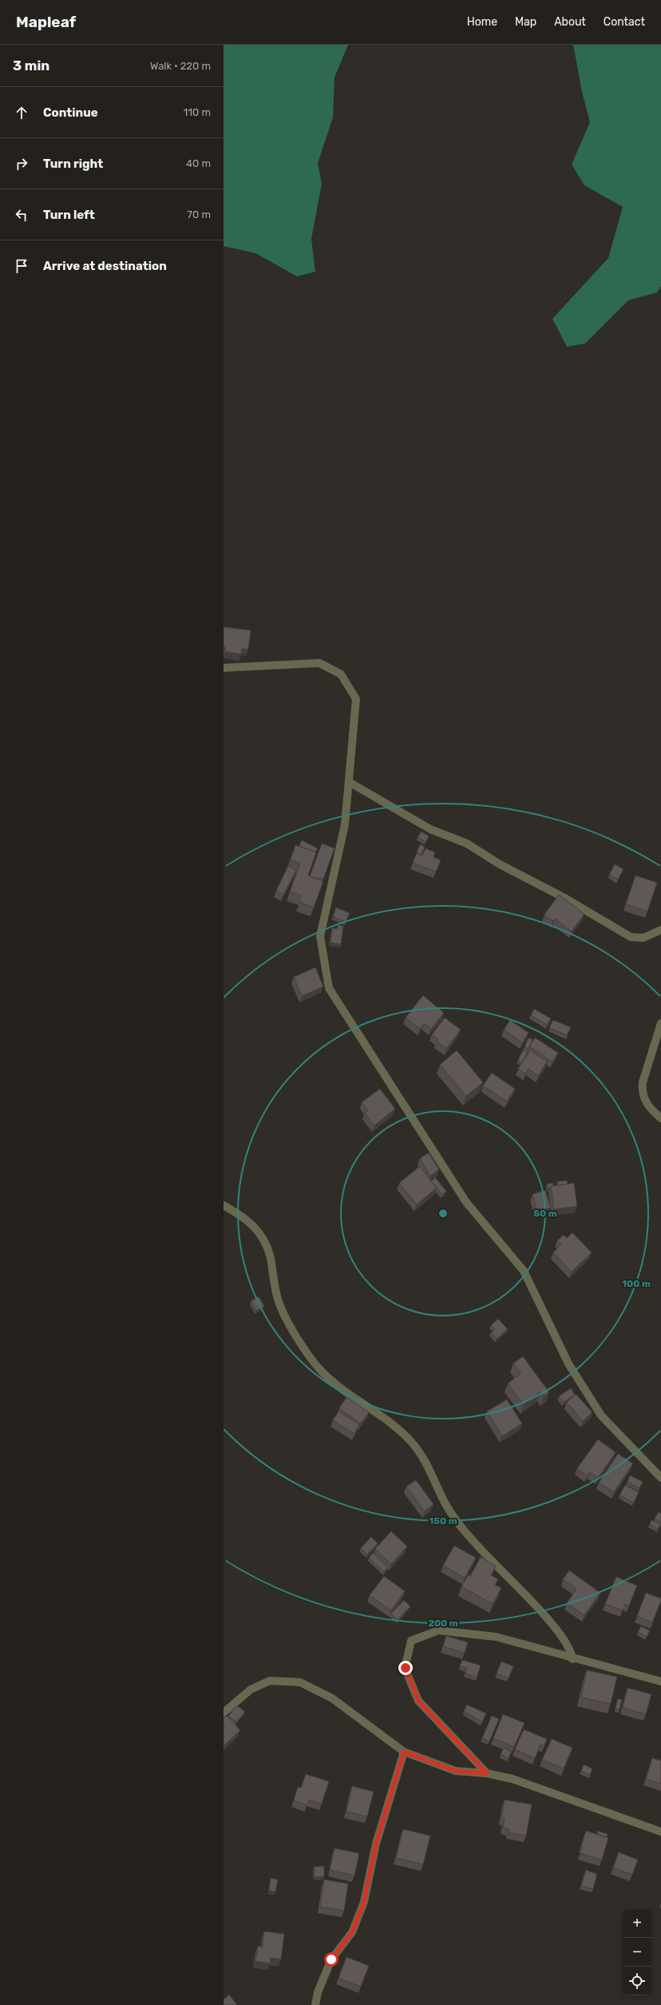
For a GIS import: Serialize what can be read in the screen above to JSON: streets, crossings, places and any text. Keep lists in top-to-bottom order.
{
  "page": {
    "header": "Mapleaf",
    "nav": [
      "Home",
      "Map",
      "About",
      "Contact"
    ],
    "heading": ["3 min", "Walk · 220 m"],
    "list": [
      ["Continue", "110 m"],
      ["Turn right", "40 m"],
      ["Turn left", "70 m"],
      "Arrive at destination"
    ],
    "map_buttons": ["+", "−"]
  },
  "rings": [
    "50 m",
    "100 m",
    "150 m",
    "200 m"
  ]
}
